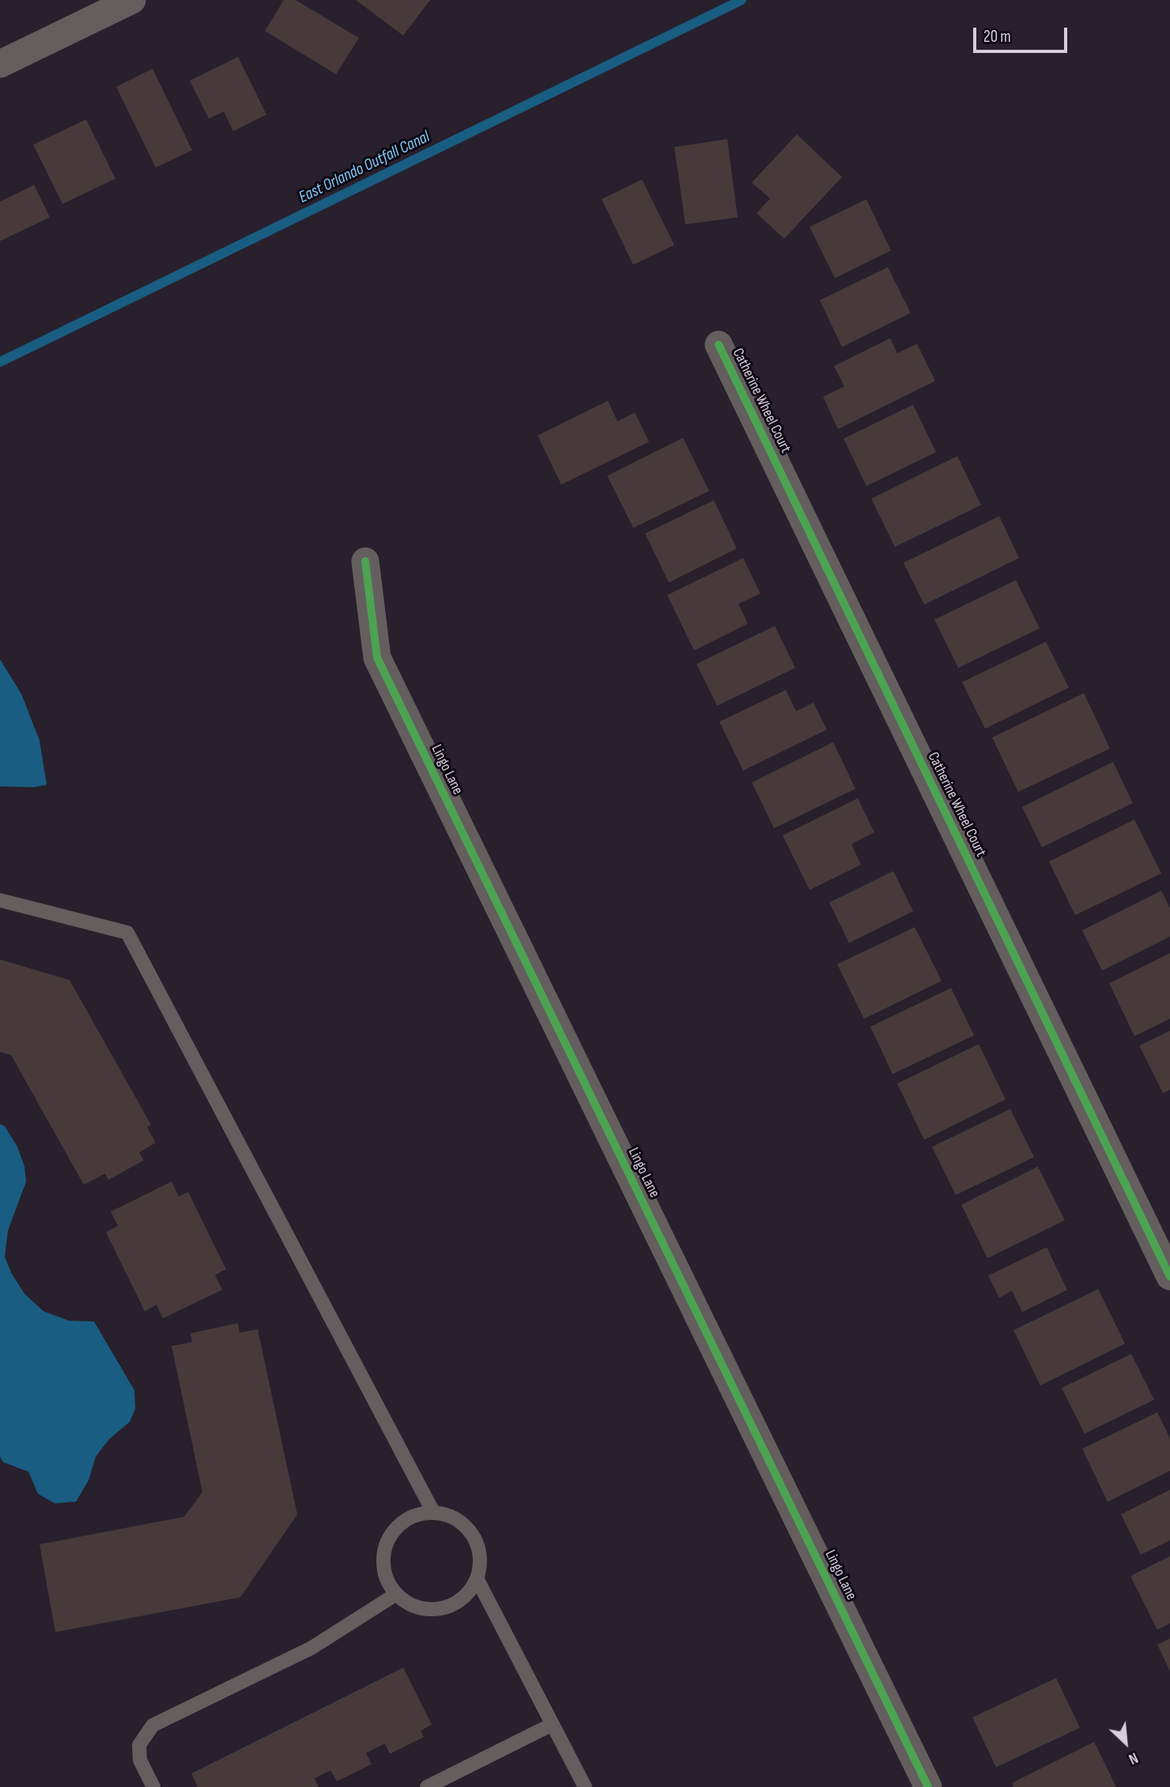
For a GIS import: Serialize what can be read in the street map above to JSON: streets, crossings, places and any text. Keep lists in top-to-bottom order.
{
  "streets": {
    "street": ["Catherine Wheel Court", "Lingo Lane"]
  },
  "water": ["East Orlando Outfall Canal"],
  "scale_bar": "20 m",
  "north": "bottom right"
}
